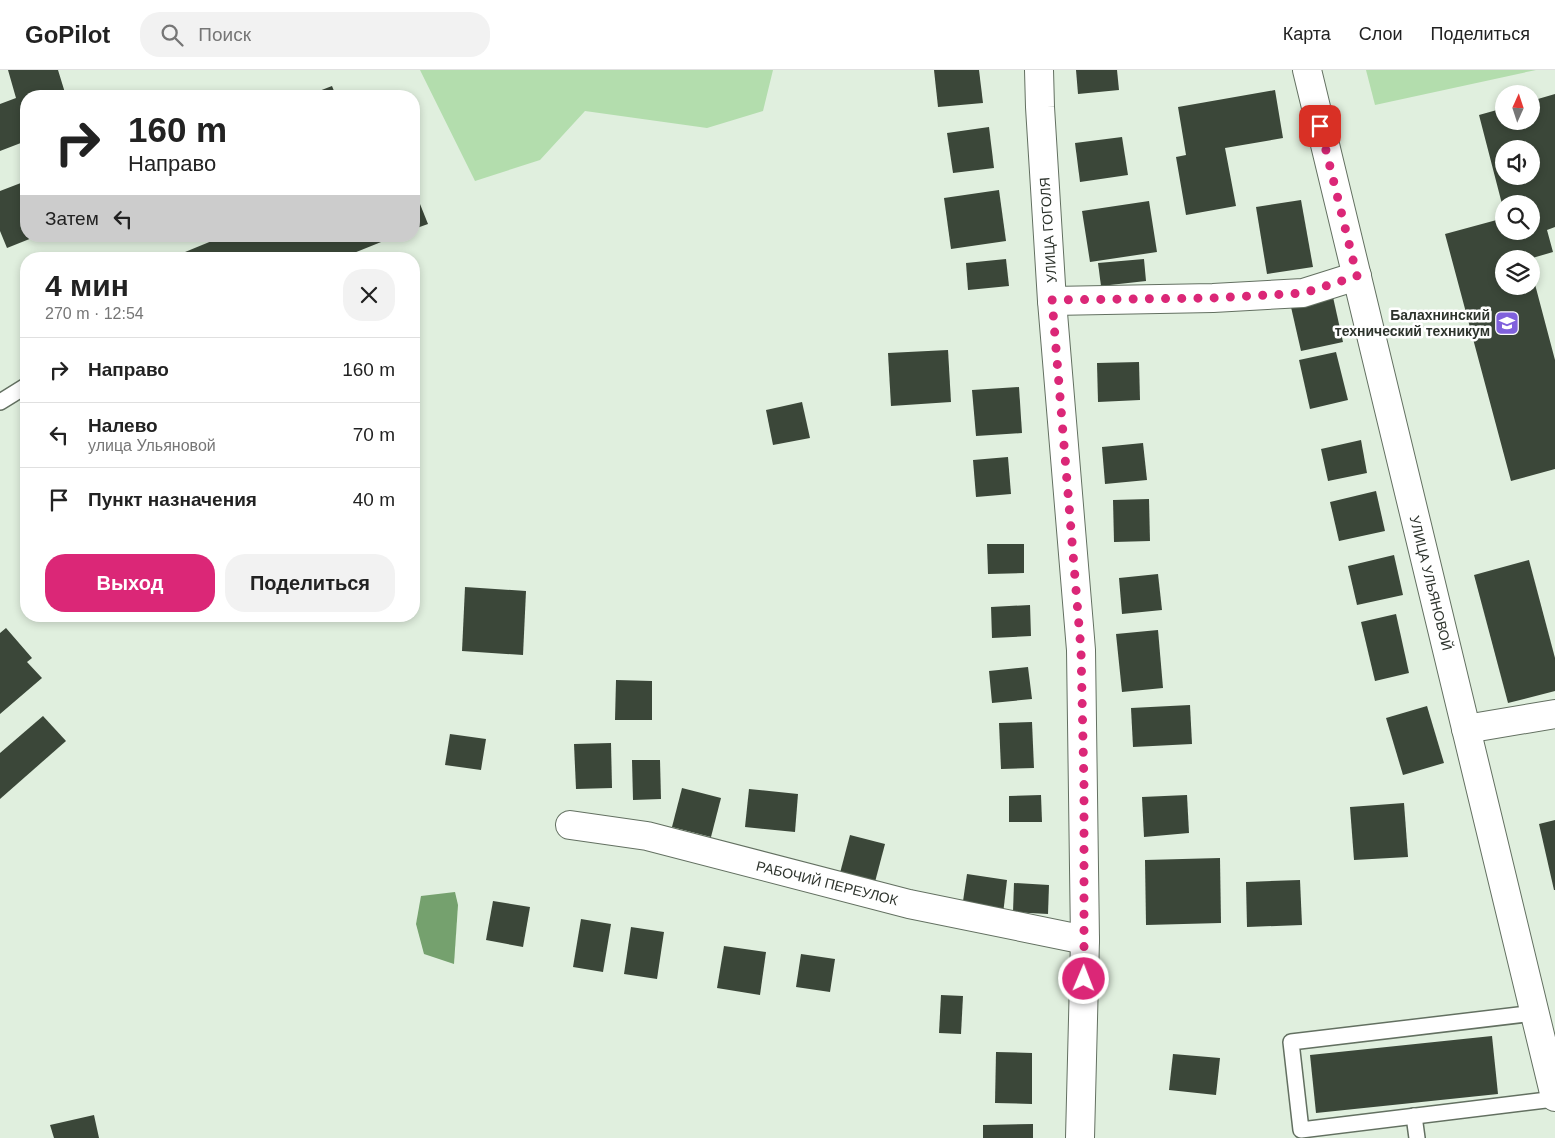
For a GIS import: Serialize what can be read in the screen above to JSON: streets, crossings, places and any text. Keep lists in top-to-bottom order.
{
  "streets": {
    "street": ["УЛИЦА ГОГОЛЯ", "УЛИЦА УЛЬЯНОВОЙ", "РАБОЧИЙ ПЕРЕУЛОК"]
  },
  "crossings": [
    ["УЛИЦА ГОГОЛЯ", "РАБОЧИЙ ПЕРЕУЛОК"]
  ],
  "places": {
    "school or university": ["Балахнинский технический техникум"]
  },
  "north": "top",
  "page": {
    "header": "GoPilot",
    "search": "Поиск",
    "nav": ["Карта", "Слои", "Поделиться"],
    "turn": ["160 m", "Направо"],
    "then": "Затем",
    "heading": ["4 мин", "270 m · 12:54"],
    "list": [
      {
        "name": "Направо",
        "value": "160 m"
      },
      {
        "name": "Налево",
        "note": "улица Ульяновой",
        "value": "70 m"
      },
      {
        "name": "Пункт назначения",
        "value": "40 m"
      }
    ],
    "buttons": ["Выход", "Поделиться"]
  }
}
